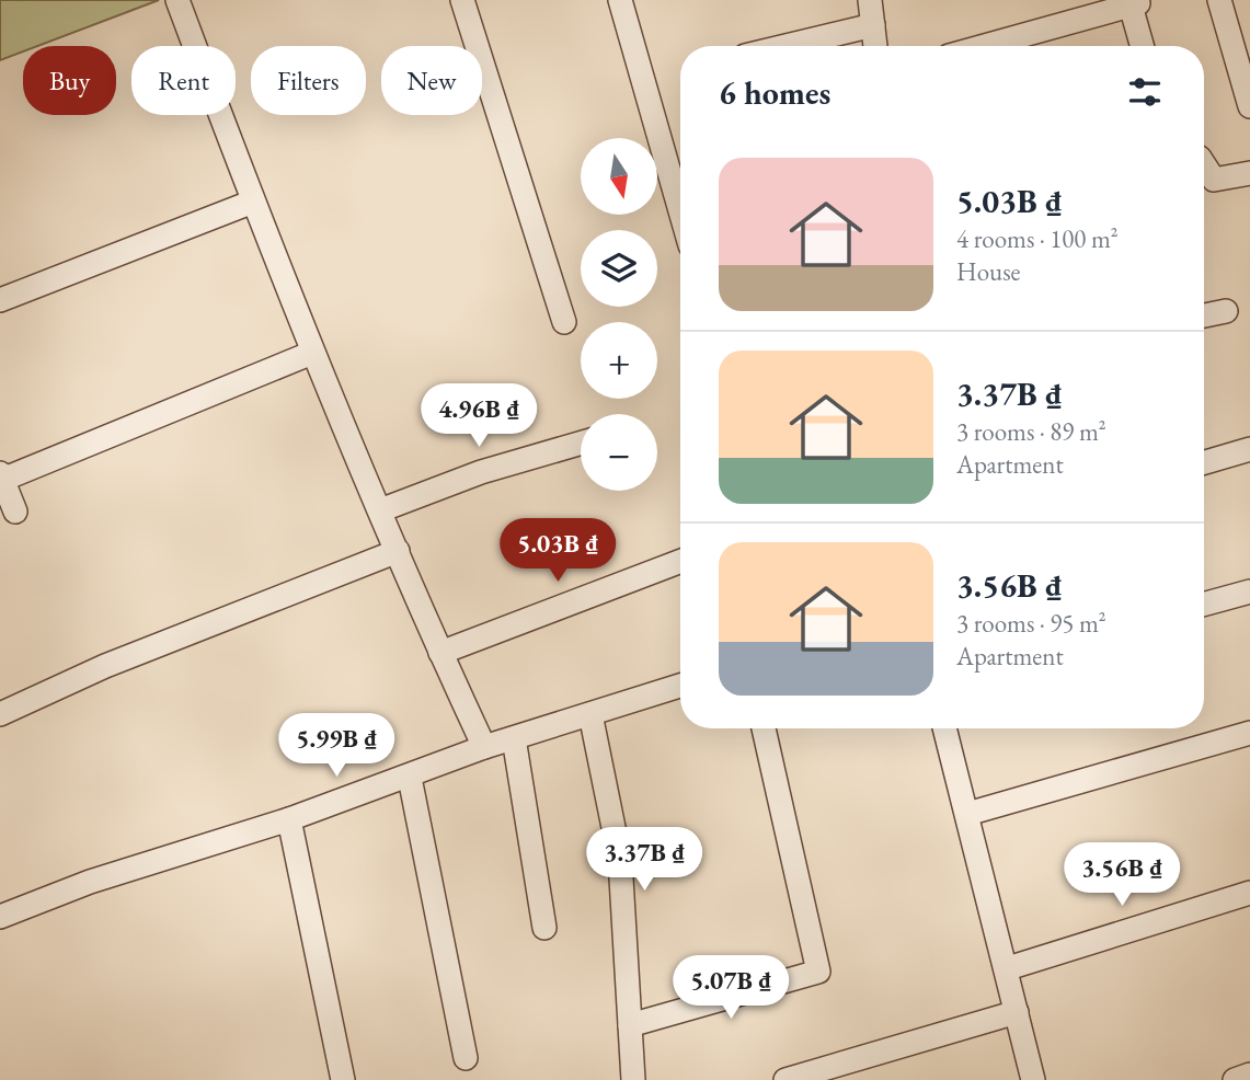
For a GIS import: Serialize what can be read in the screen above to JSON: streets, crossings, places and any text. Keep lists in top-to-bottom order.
{
  "north": "bottom",
  "page": {
    "chip": [
      "Buy",
      "Rent",
      "Filters",
      "New"
    ],
    "heading": "6 homes",
    "map_buttons": ["+", "−"],
    "list": [
      {
        "name": "5.03B ₫",
        "note": "4 rooms · 100 m² · House"
      },
      {
        "name": "3.37B ₫",
        "note": "3 rooms · 89 m² · Apartment"
      },
      {
        "name": "3.56B ₫",
        "note": "3 rooms · 95 m² · Apartment"
      }
    ],
    "price": [
      "4.96B ₫",
      "5.03B ₫",
      "5.99B ₫",
      "3.37B ₫",
      "3.56B ₫",
      "5.07B ₫"
    ]
  }
}
